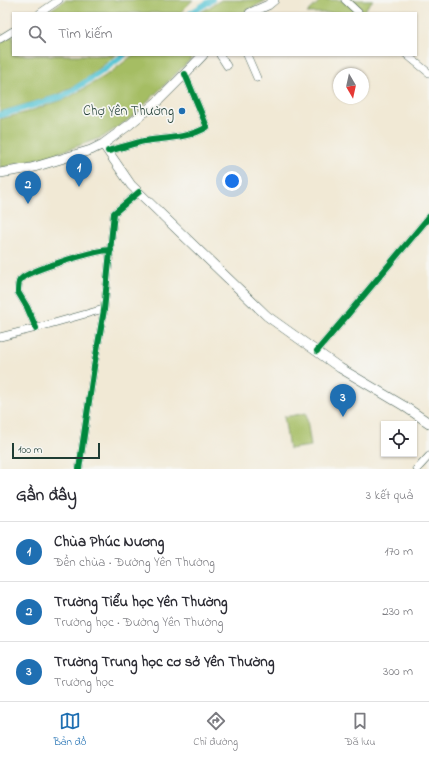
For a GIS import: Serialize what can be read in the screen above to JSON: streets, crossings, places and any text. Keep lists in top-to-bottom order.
{
  "places": ["Chợ Yên Thường"],
  "scale_bar": "100 m",
  "north": "bottom",
  "page": {
    "search": "Tìm kiếm",
    "pins": ["1", "2", "3"],
    "scale": "100 m",
    "heading": ["Gần đây", "3 kết quả"],
    "list": [
      {
        "mark": "1",
        "name": "Chùa Phúc Nương",
        "note": "Đền chùa · Đường Yên Thường",
        "value": "170 m"
      },
      {
        "mark": "2",
        "name": "Trường Tiểu học Yên Thường",
        "note": "Trường học · Đường Yên Thường",
        "value": "230 m"
      },
      {
        "mark": "3",
        "name": "Trường Trung học cơ sở Yên Thường",
        "note": "Trường học",
        "value": "300 m"
      }
    ],
    "nav": ["Bản đồ", "Chỉ đường", "Đã lưu"]
  }
}
